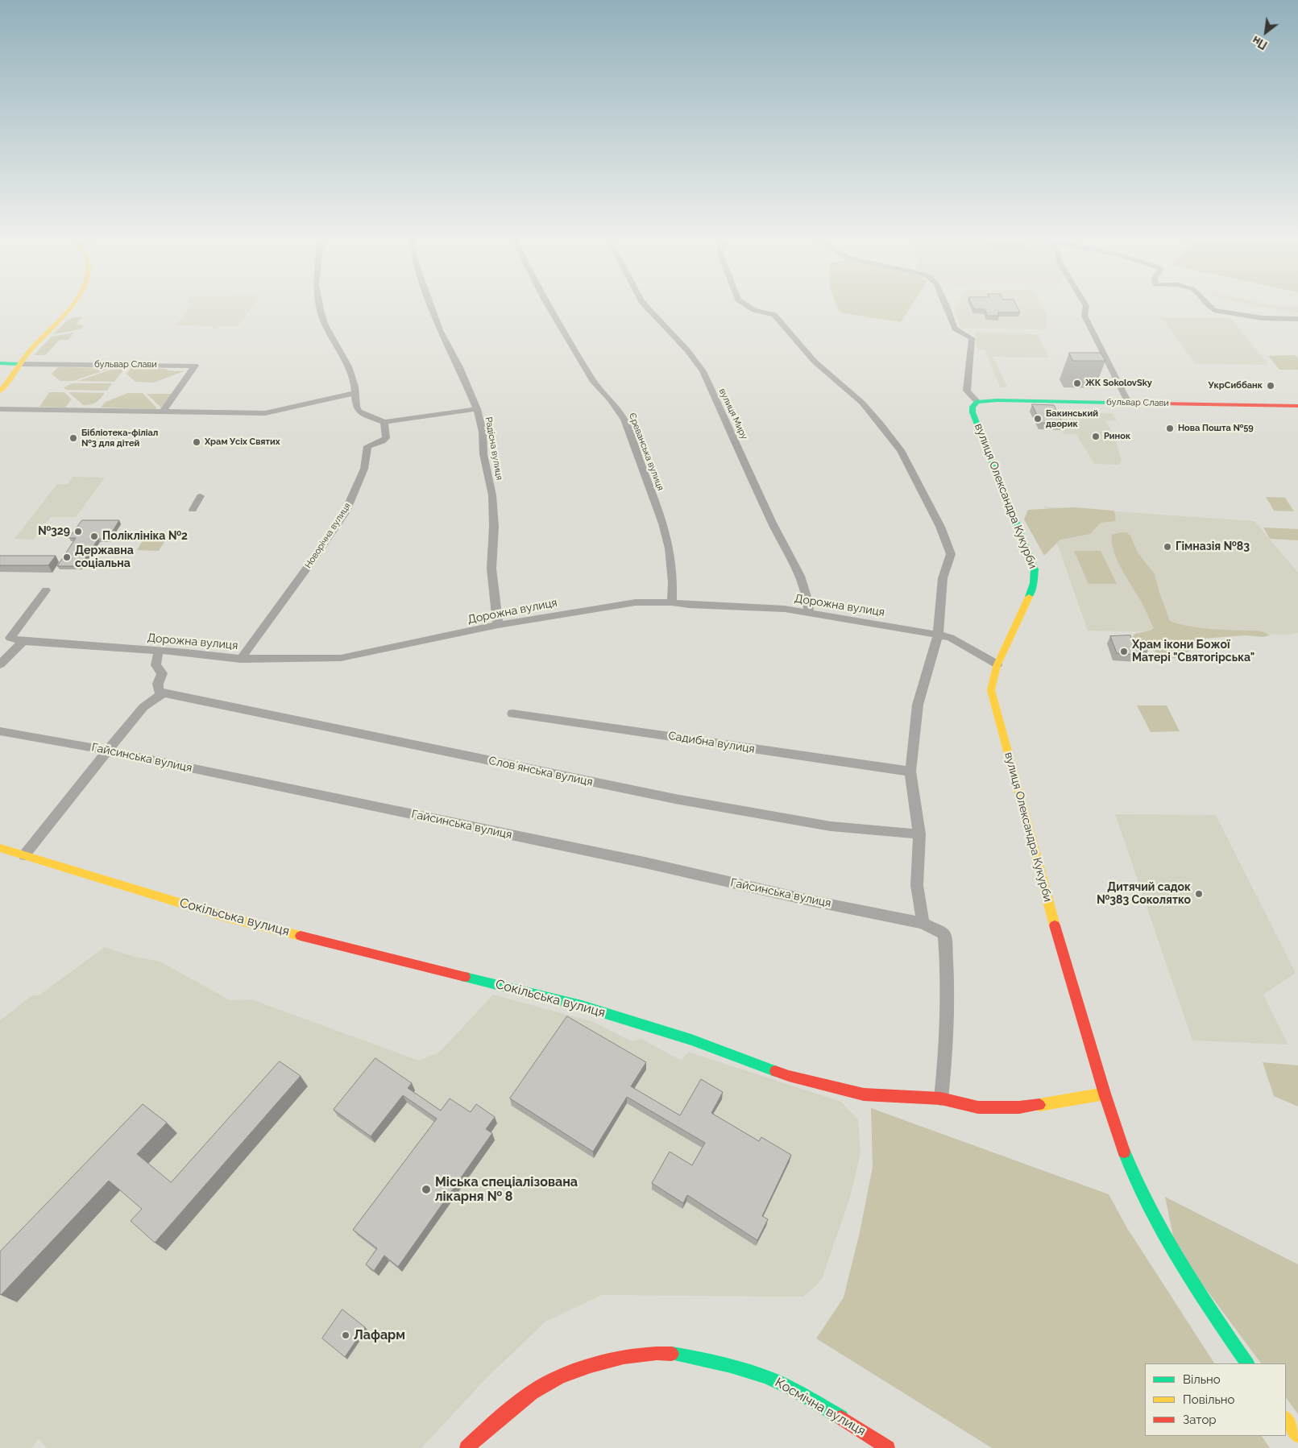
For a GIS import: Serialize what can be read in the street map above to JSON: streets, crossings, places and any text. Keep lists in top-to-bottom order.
{
  "streets": {
    "street": [
      "бульвар Слави",
      "вулиця Миру",
      "Радісна вулиця",
      "Єреванська вулиця",
      "вулиця Олександра Кукурби",
      "Новорічна вулиця",
      "Дорожна вулиця",
      "Садибна вулиця",
      "Гайсинська вулиця",
      "Словʼянська вулиця",
      "Сокільська вулиця",
      "Космічна вулиця"
    ]
  },
  "crossings": [
    ["бульвар Слави", "вулиця Олександра Кукурби"],
    ["вулиця Миру", "Дорожна вулиця"],
    ["Радісна вулиця", "Дорожна вулиця"],
    ["Єреванська вулиця", "Дорожна вулиця"],
    ["вулиця Олександра Кукурби", "Дорожна вулиця"],
    ["вулиця Олександра Кукурби", "Сокільська вулиця"],
    ["Новорічна вулиця", "Дорожна вулиця"],
    ["Гайсинська вулиця", "Сокільська вулиця"]
  ],
  "places": [
    "ЖК SokolovSky",
    "УкрСиббанк",
    "Бакинський дворик",
    "Нова Пошта №59",
    "Ринок",
    "Бібліотека-філіал №3 для дітей",
    "Храм Усіх Святих",
    "№329",
    "Поліклініка №2",
    "Гімназія №83",
    "Державна соціальна",
    "Храм ікони Божої Матері \"Святогірська\"",
    "Дитячий садок №383 Соколятко",
    "Міська спеціалізована лікарня № 8",
    "Лафарм"
  ],
  "legend": ["Вільно", "Повільно", "Затор"],
  "north": "bottom left"
}
